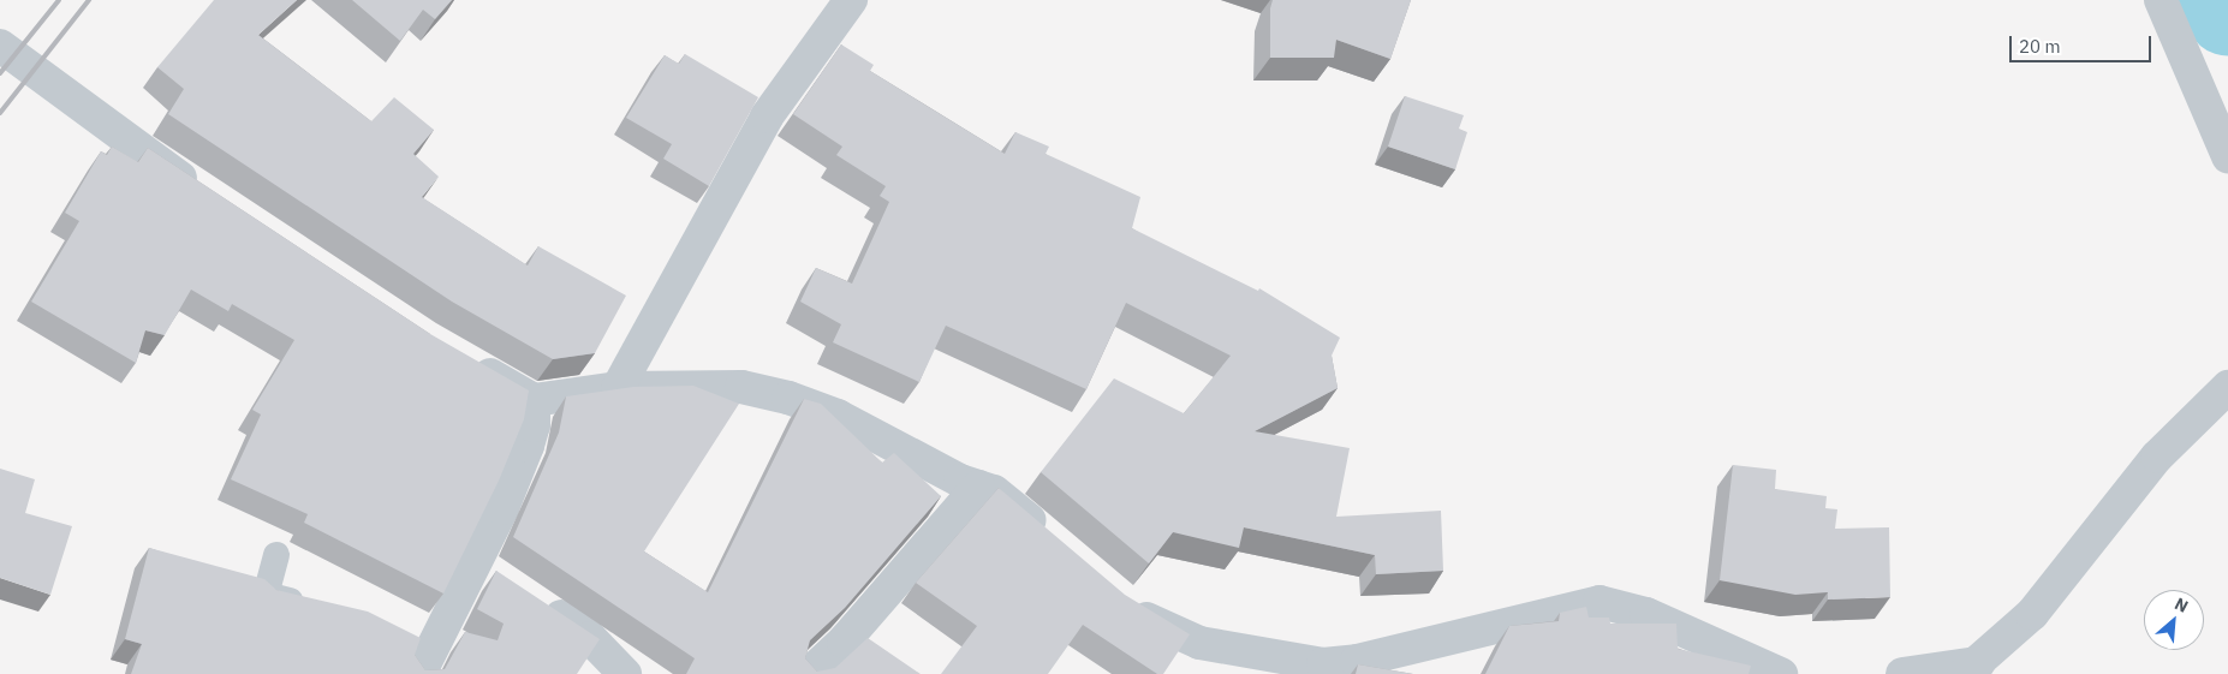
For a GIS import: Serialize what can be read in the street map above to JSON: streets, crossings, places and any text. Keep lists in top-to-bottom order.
{
  "scale_bar": "20 m",
  "north": "top right"
}
